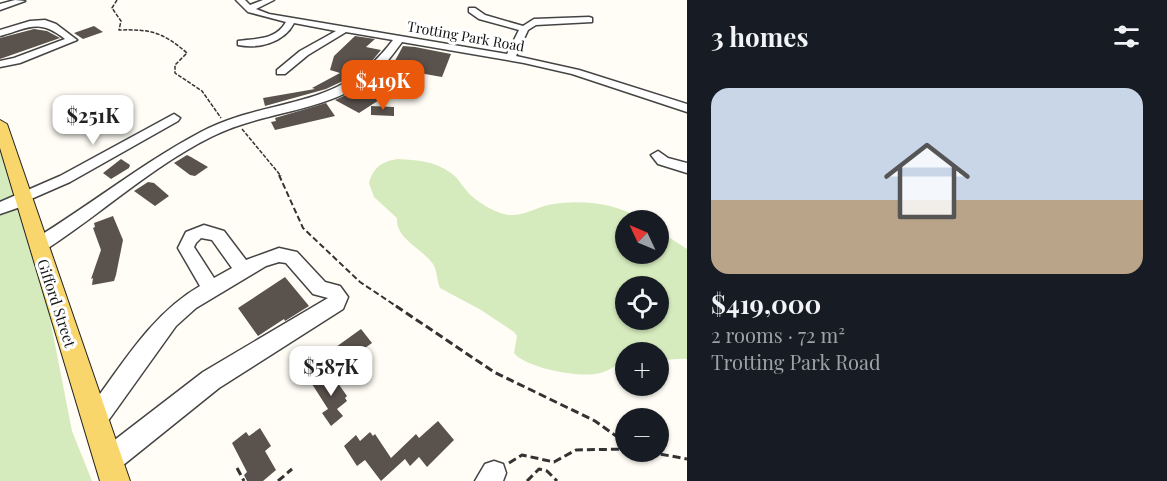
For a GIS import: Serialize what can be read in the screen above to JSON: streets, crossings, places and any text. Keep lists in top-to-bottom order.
{
  "streets": {
    "main road": ["Gifford Street"],
    "street": ["Trotting Park Road"]
  },
  "north": "top left",
  "page": {
    "heading": "3 homes",
    "price": ["$419K", "$251K", "$587K"],
    "list": [
      {
        "name": "$419,000",
        "note": "2 rooms · 72 m² · Trotting Park Road"
      }
    ],
    "map_buttons": ["+", "−"]
  }
}
